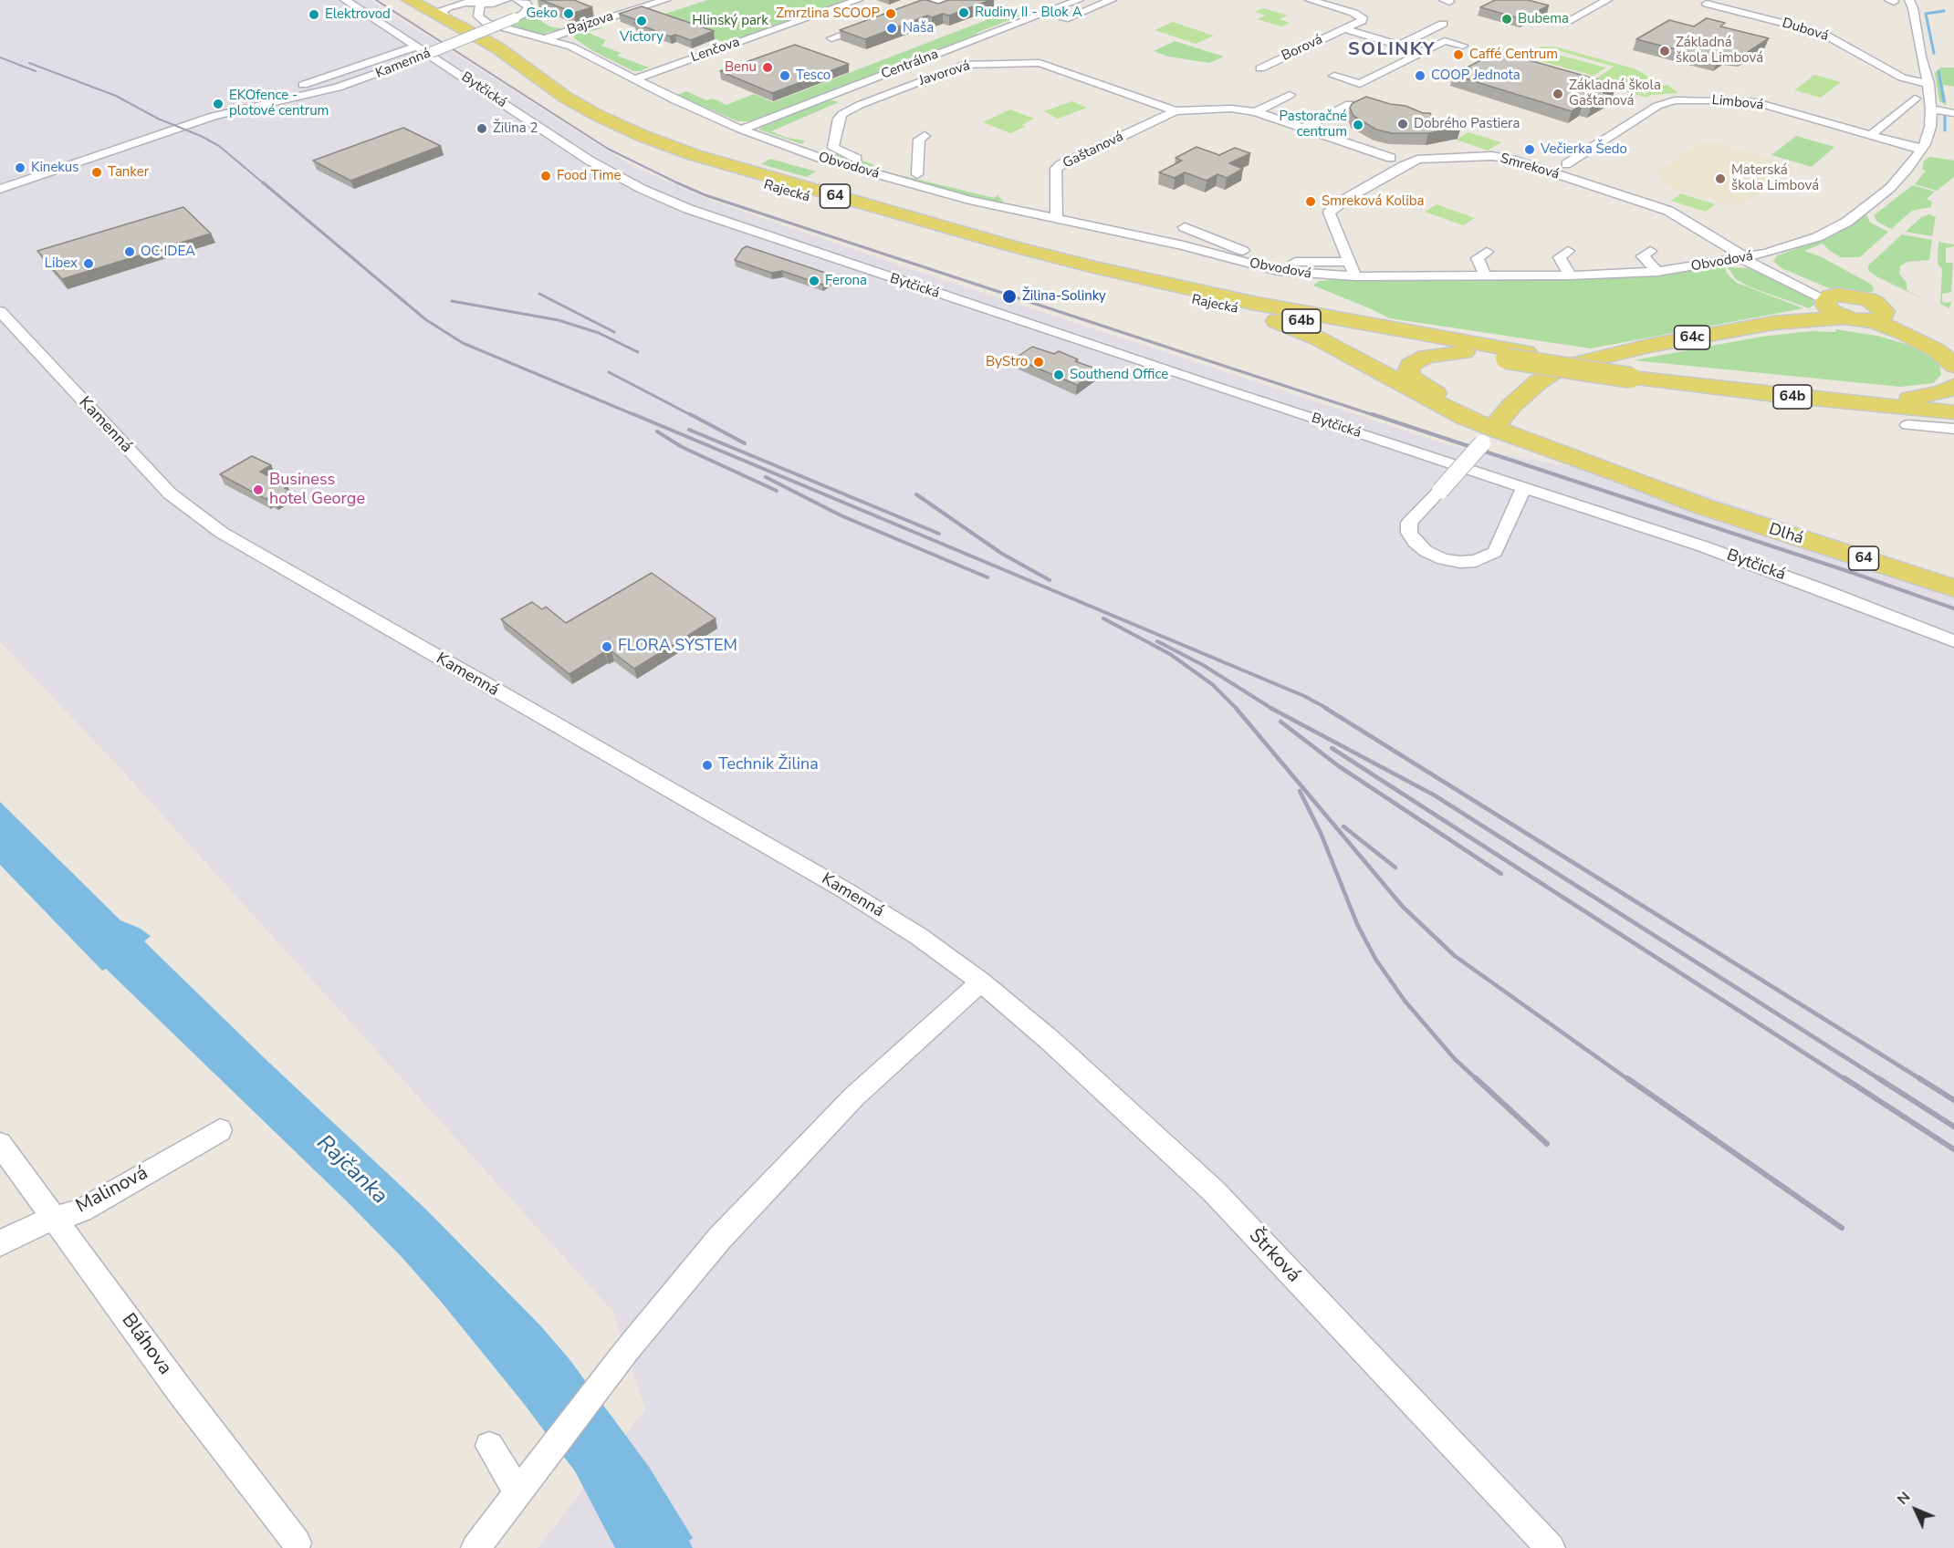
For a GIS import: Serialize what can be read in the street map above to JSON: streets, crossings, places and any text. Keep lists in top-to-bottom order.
{
  "streets": {
    "main road": [
      "Rajecká",
      "64",
      "64b",
      "64c",
      "Dlhá"
    ],
    "street": [
      "Bajzova",
      "Dubová",
      "Borová",
      "Lenčova",
      "Kamenná",
      "Centrálna",
      "Javorová",
      "Bytčická",
      "Limbová",
      "Gaštanová",
      "Obvodová",
      "Smreková",
      "Malinová",
      "Štrková",
      "Bláhova"
    ]
  },
  "crossings": [
    ["Bajzova", "Obvodová"],
    ["Dubová", "Obvodová"],
    ["Lenčova", "Obvodová"],
    ["Kamenná", "Bytčická"],
    ["Kamenná", "Štrková"],
    ["Centrálna", "Obvodová"],
    ["Javorová", "Gaštanová"],
    ["Javorová", "Obvodová"],
    ["Limbová", "Obvodová"],
    ["Gaštanová", "Obvodová"],
    ["Obvodová", "Smreková"],
    ["Rajecká", "64b"],
    ["64c", "Dlhá"],
    ["Malinová", "Bláhova"]
  ],
  "districts": ["SOLINKY"],
  "water": ["Rajčanka"],
  "parks": ["Hlinský park"],
  "places": [
    "Rudiny II - Blok A",
    "Geko",
    "Zmrzlina SCOOP",
    "Elektrovod",
    "Bubema",
    "Victory",
    "Naša",
    "Základná škola Limbová",
    "Caffé Centrum",
    "Benu",
    "Tesco",
    "COOP Jednota",
    "Základná škola Gaštanová",
    "EKOfence - plotové centrum",
    "Dobrého Pastiera",
    "Pastoračné centrum",
    "Žilina 2",
    "Večierka Šedo",
    "Kinekus",
    "Tanker",
    "Food Time",
    "Materská škola Limbová",
    "Smreková Koliba",
    "OC IDEA",
    "Libex",
    "Ferona",
    "Žilina-Solinky",
    "ByStro",
    "Southend Office",
    "Business hotel George",
    "FLORA SYSTEM",
    "Technik Žilina"
  ],
  "north": "top left"
}
